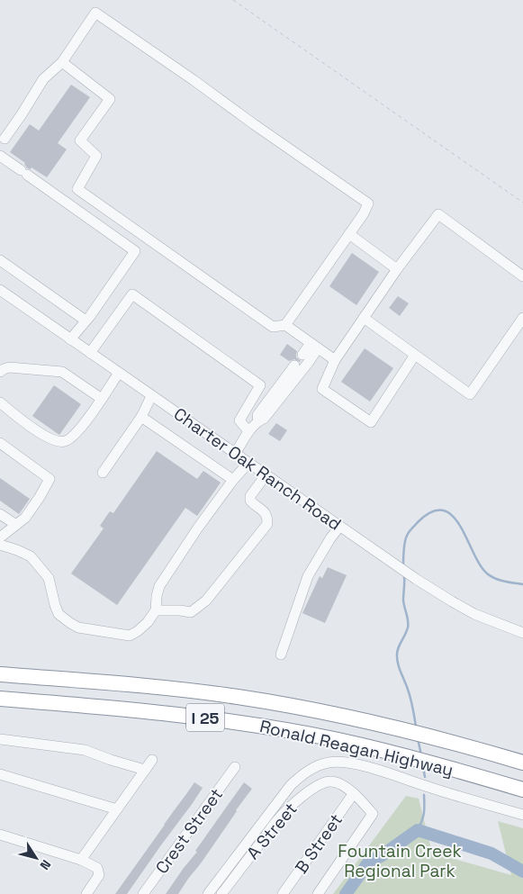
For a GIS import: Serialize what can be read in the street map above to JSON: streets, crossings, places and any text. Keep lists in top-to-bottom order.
{
  "streets": {
    "highway": ["I 25", "Ronald Reagan Highway"],
    "street": [
      "Charter Oak Ranch Road",
      "Crest Street",
      "A Street",
      "B Street"
    ]
  },
  "crossings": [
    ["A Street", "B Street"]
  ],
  "parks": ["Fountain Creek Regional Park"],
  "north": "bottom right"
}
